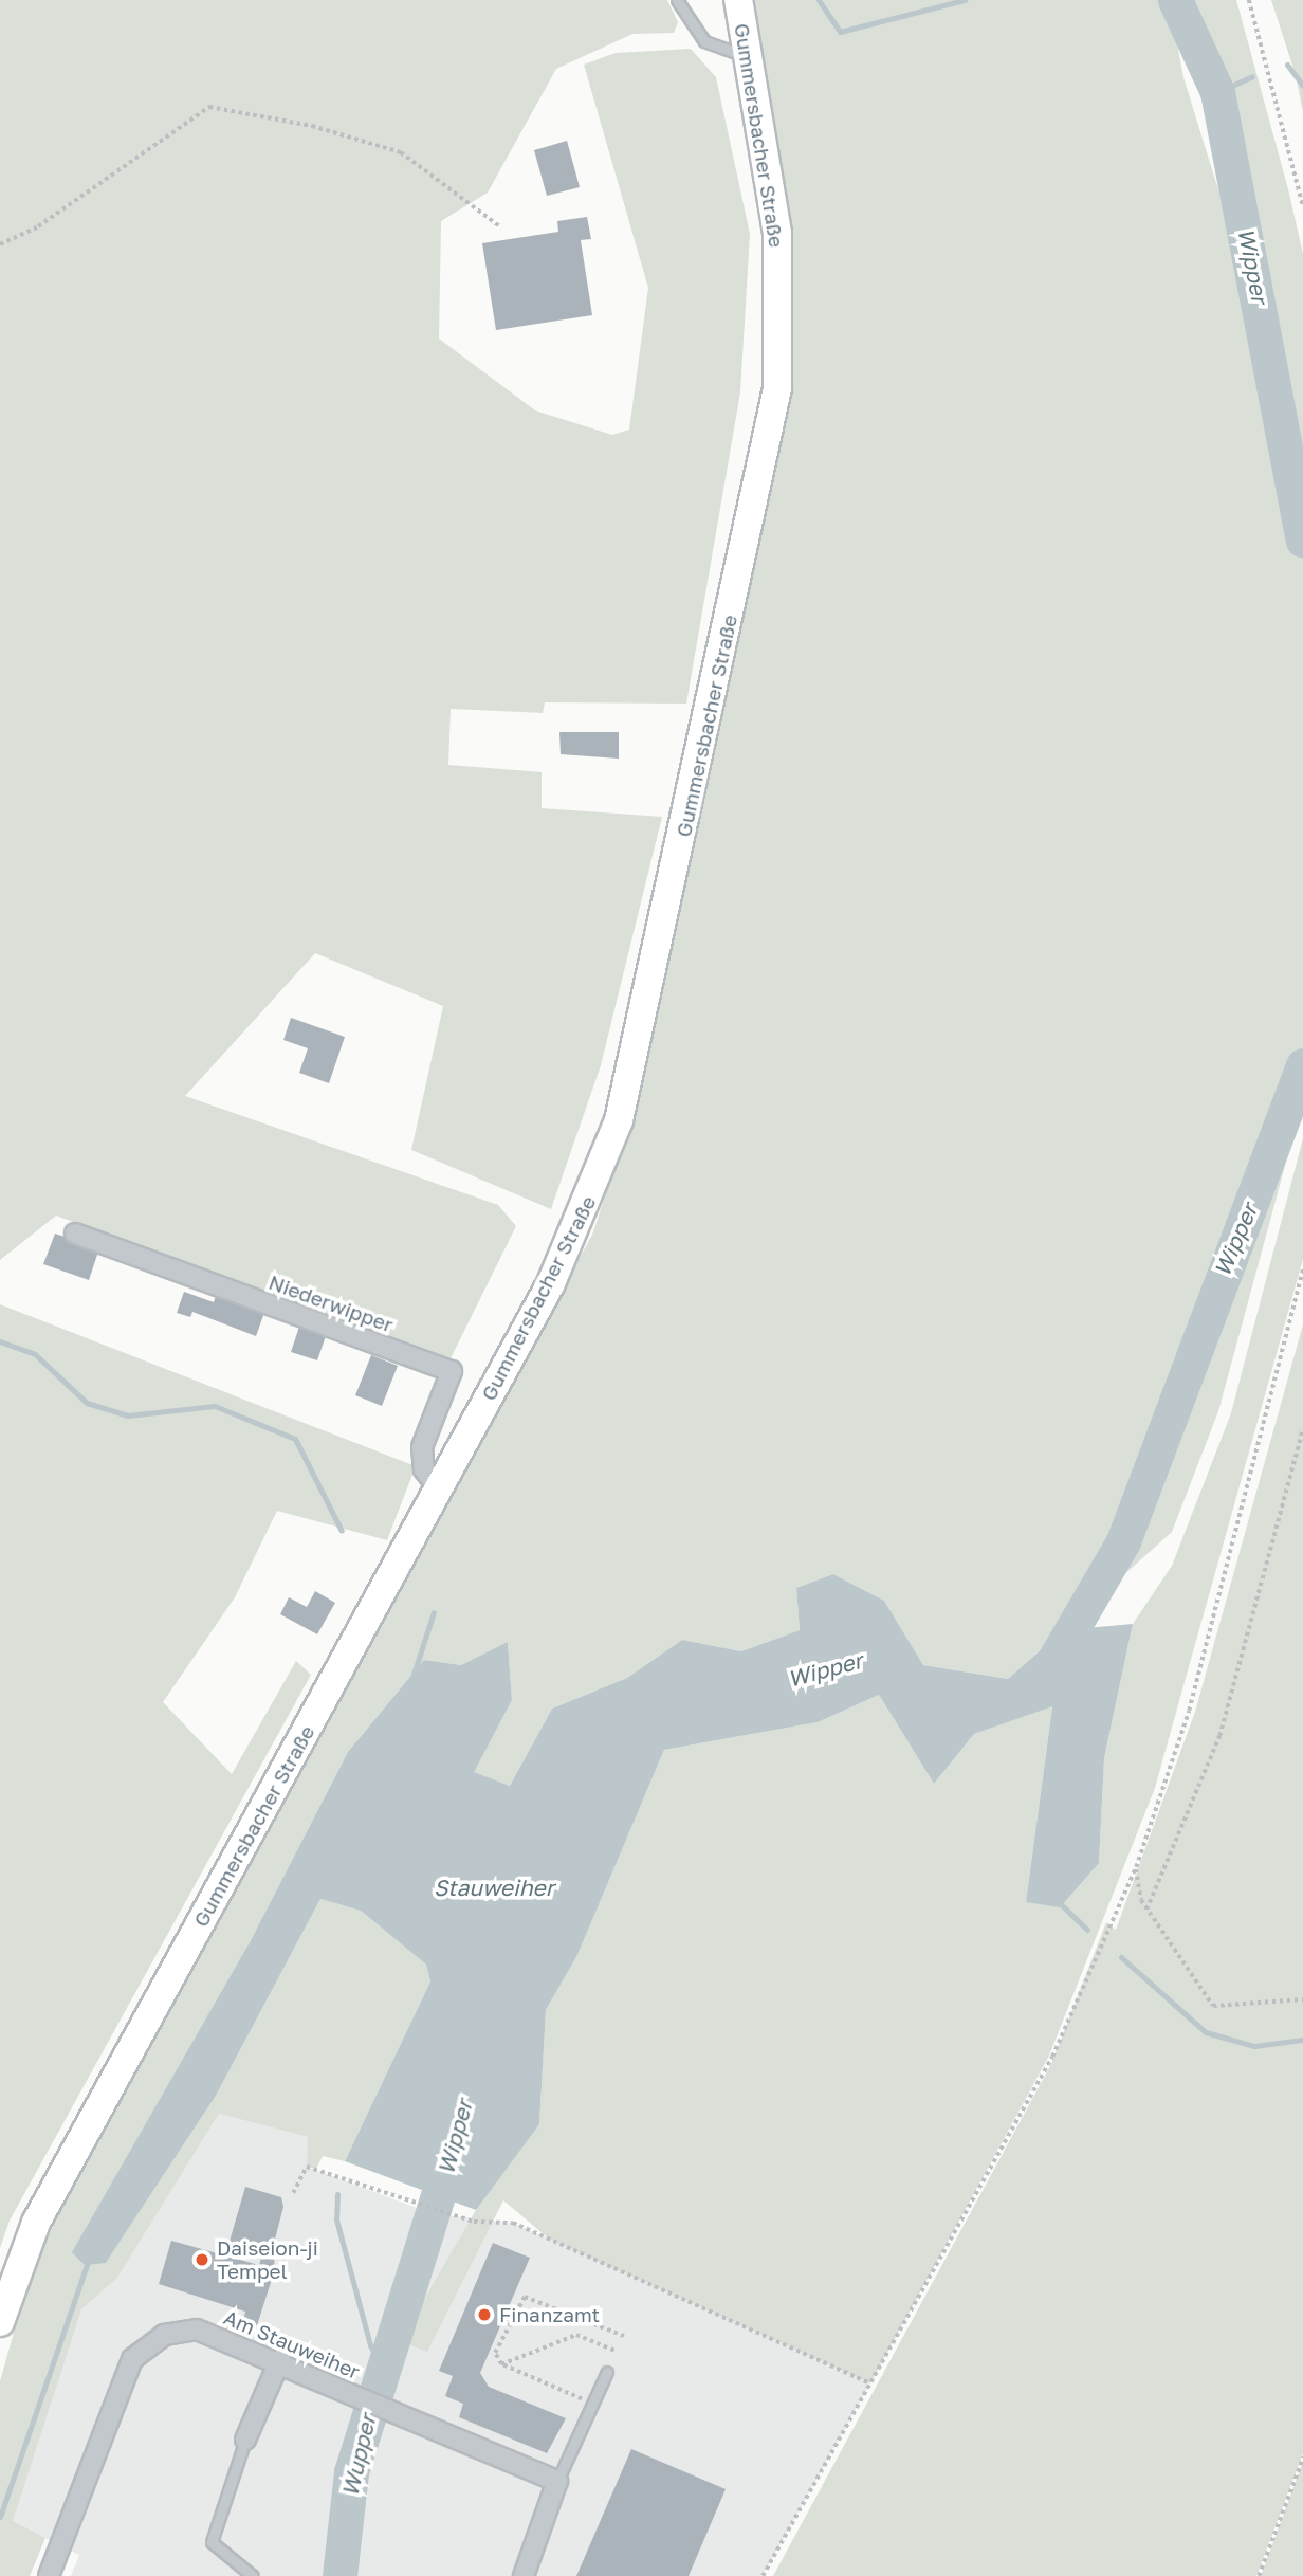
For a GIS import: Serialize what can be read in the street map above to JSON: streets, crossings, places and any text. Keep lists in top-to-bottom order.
{
  "streets": {
    "main road": ["Gummersbacher Straße"],
    "street": ["Niederwipper", "Am Stauweiher"]
  },
  "crossings": [
    ["Gummersbacher Straße", "Niederwipper"]
  ],
  "water": ["Wipper", "Stauweiher", "Wupper"],
  "places": ["Daiseion-ji Tempel", "Finanzamt"]
}
